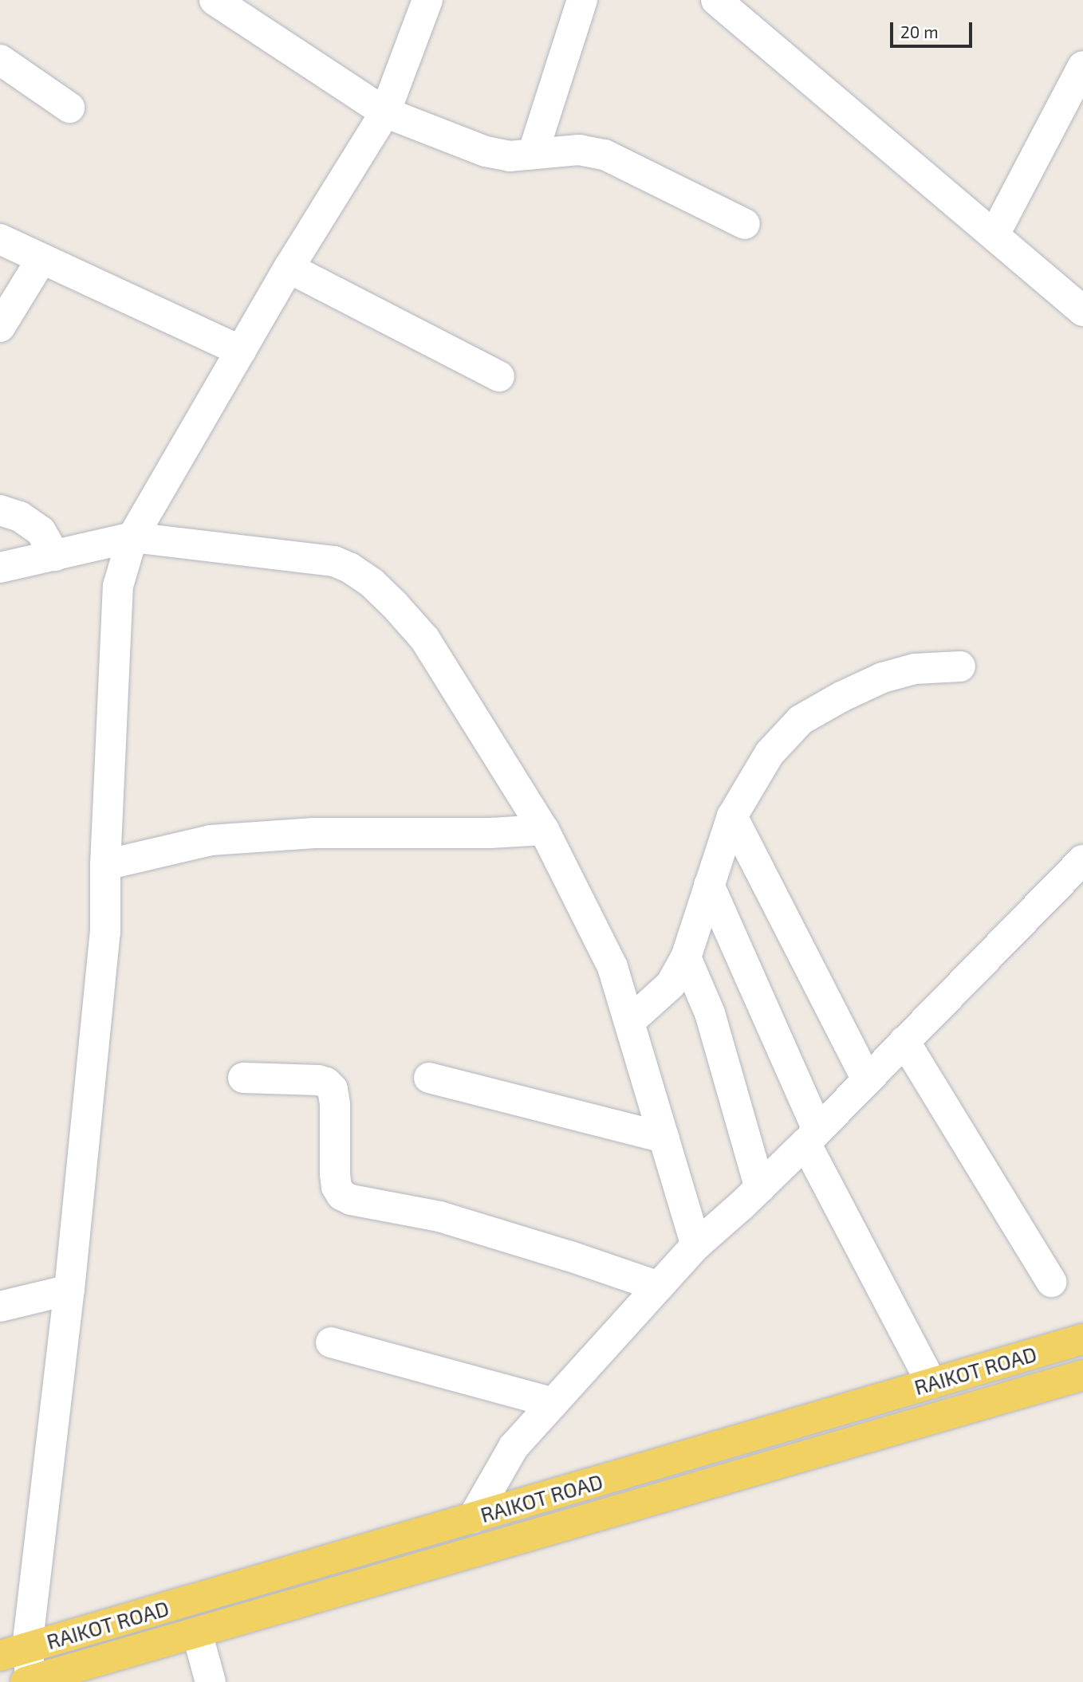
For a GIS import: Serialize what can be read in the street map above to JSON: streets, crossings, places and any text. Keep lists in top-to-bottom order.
{
  "streets": {
    "main road": ["RAIKOT ROAD"]
  },
  "scale_bar": "20 m"
}
